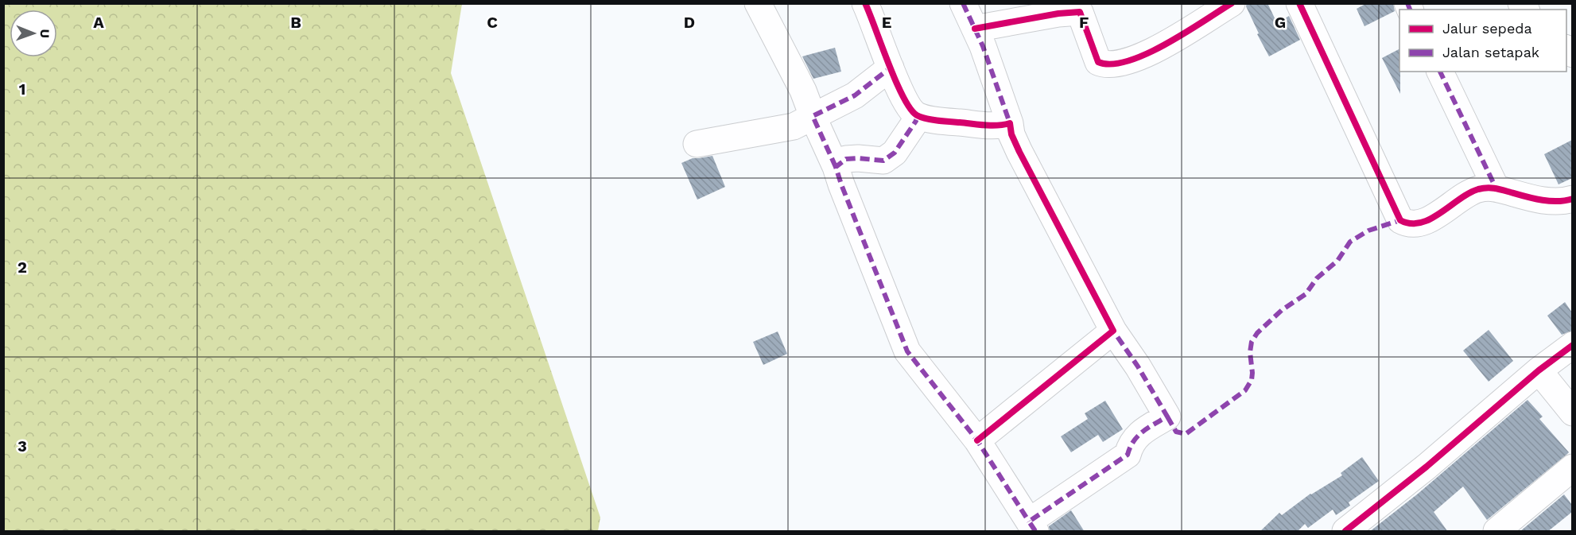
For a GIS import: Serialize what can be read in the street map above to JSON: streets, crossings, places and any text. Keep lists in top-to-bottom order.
{
  "legend": ["Jalur sepeda", "Jalan setapak"],
  "north": "right",
  "grid": {
    "columns": [
      "A",
      "B",
      "C",
      "D",
      "E",
      "F",
      "G"
    ],
    "rows": ["1", "2", "3"]
  }
}
